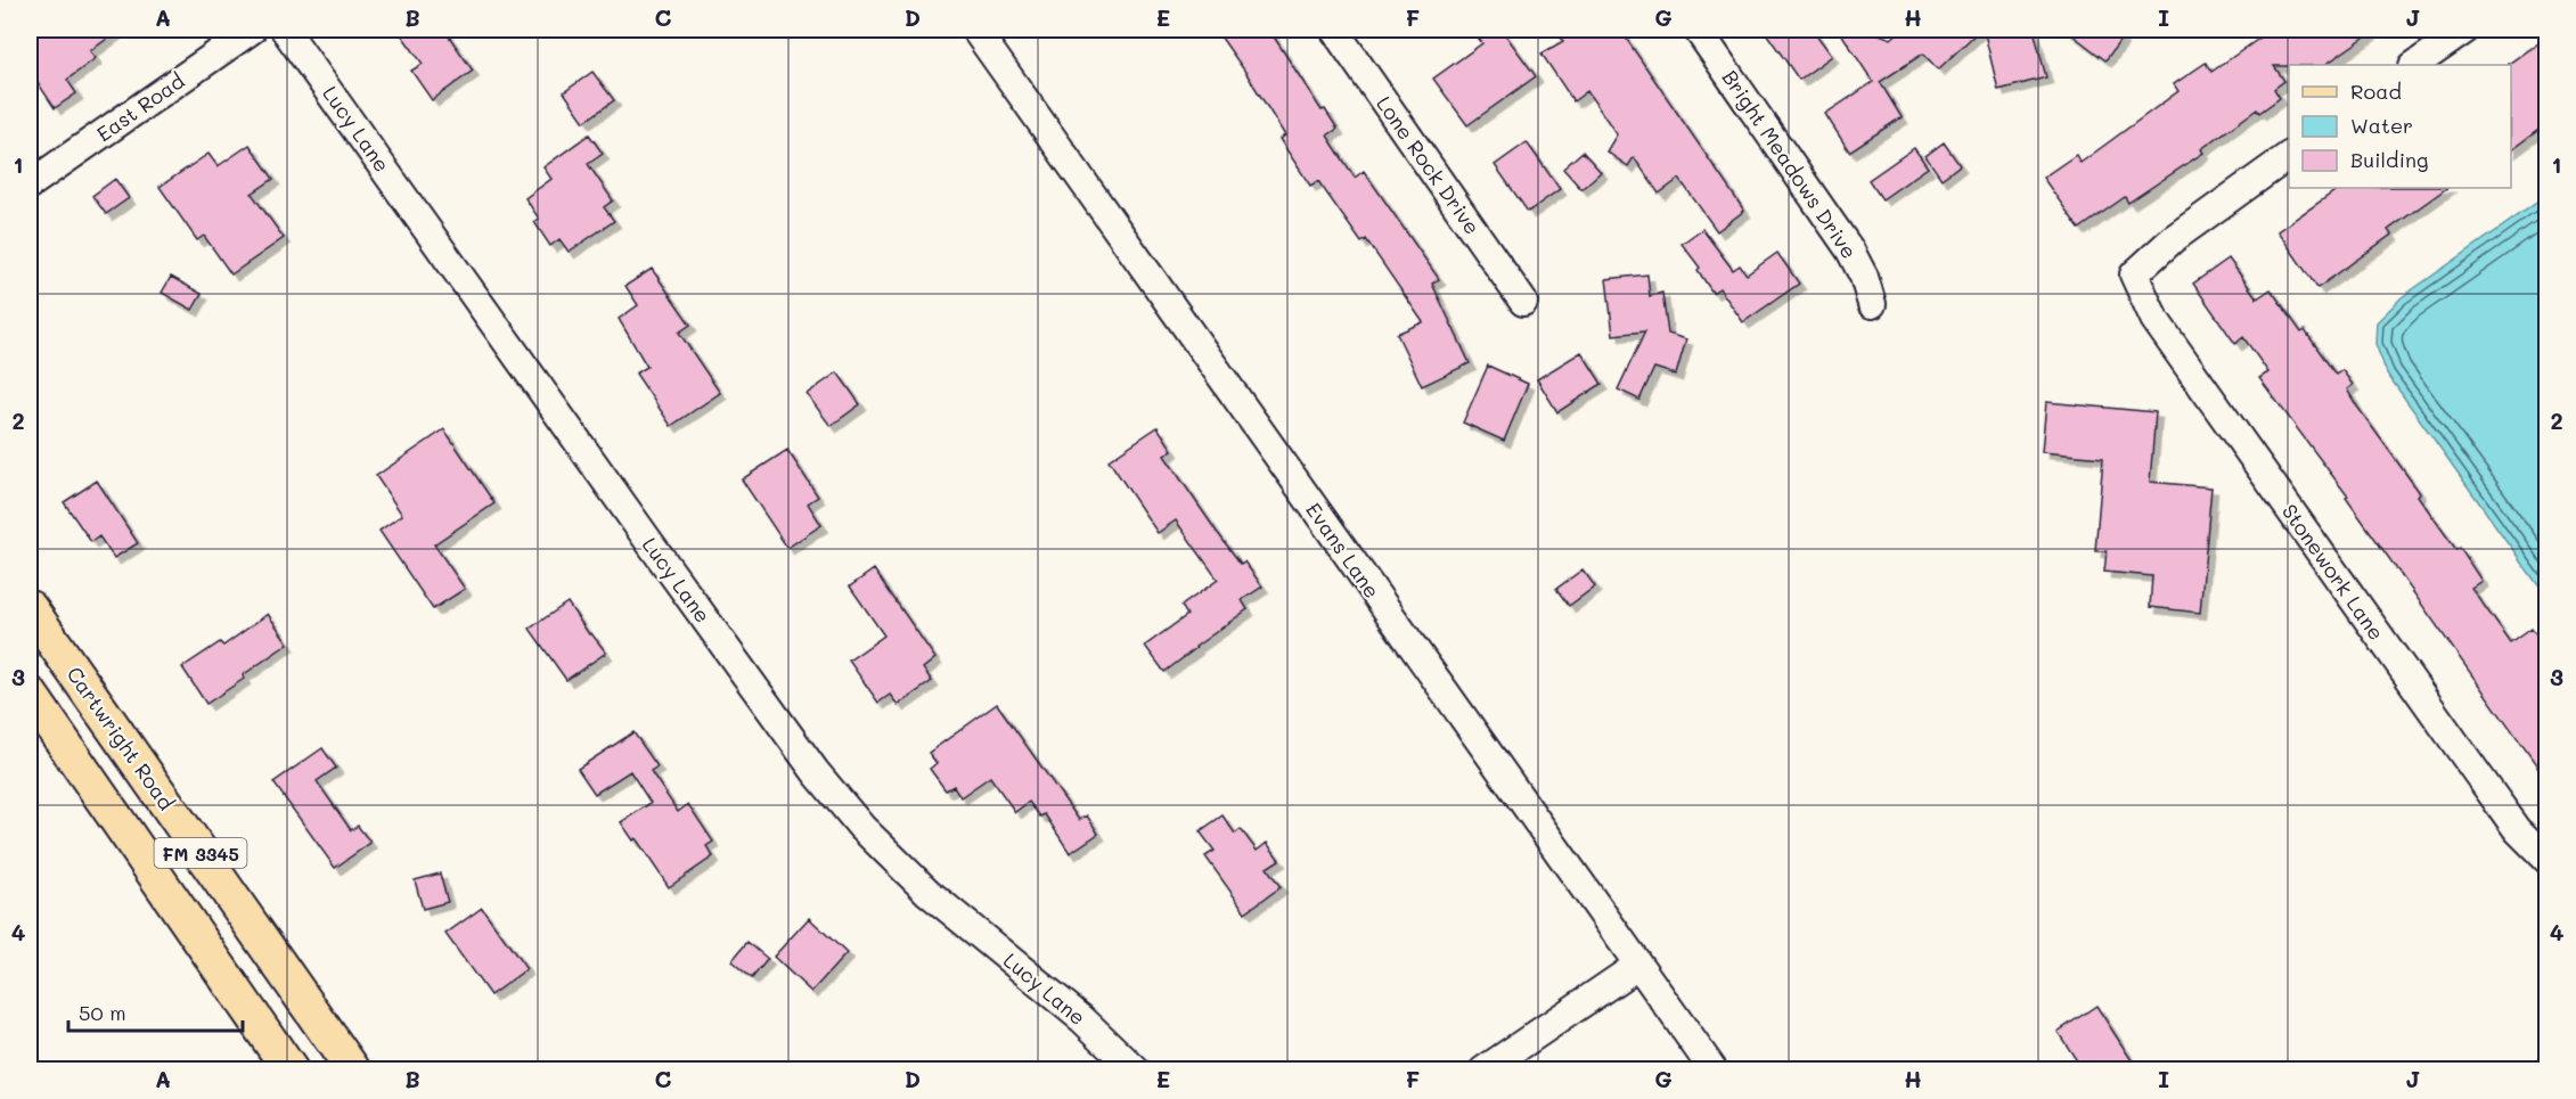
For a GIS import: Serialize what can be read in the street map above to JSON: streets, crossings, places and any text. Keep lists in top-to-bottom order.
{
  "streets": {
    "main road": ["Cartwright Road", "FM 3345"],
    "street": [
      "East Road",
      "Lucy Lane",
      "Bright Meadows Drive",
      "Lone Rock Drive",
      "Evans Lane",
      "Stonework Lane"
    ]
  },
  "legend": ["Road", "Water", "Building"],
  "scale_bar": "50 m",
  "grid": {
    "columns": [
      "A",
      "B",
      "C",
      "D",
      "E",
      "F",
      "G",
      "H",
      "I",
      "J"
    ],
    "rows": [
      "1",
      "2",
      "3",
      "4"
    ]
  }
}
